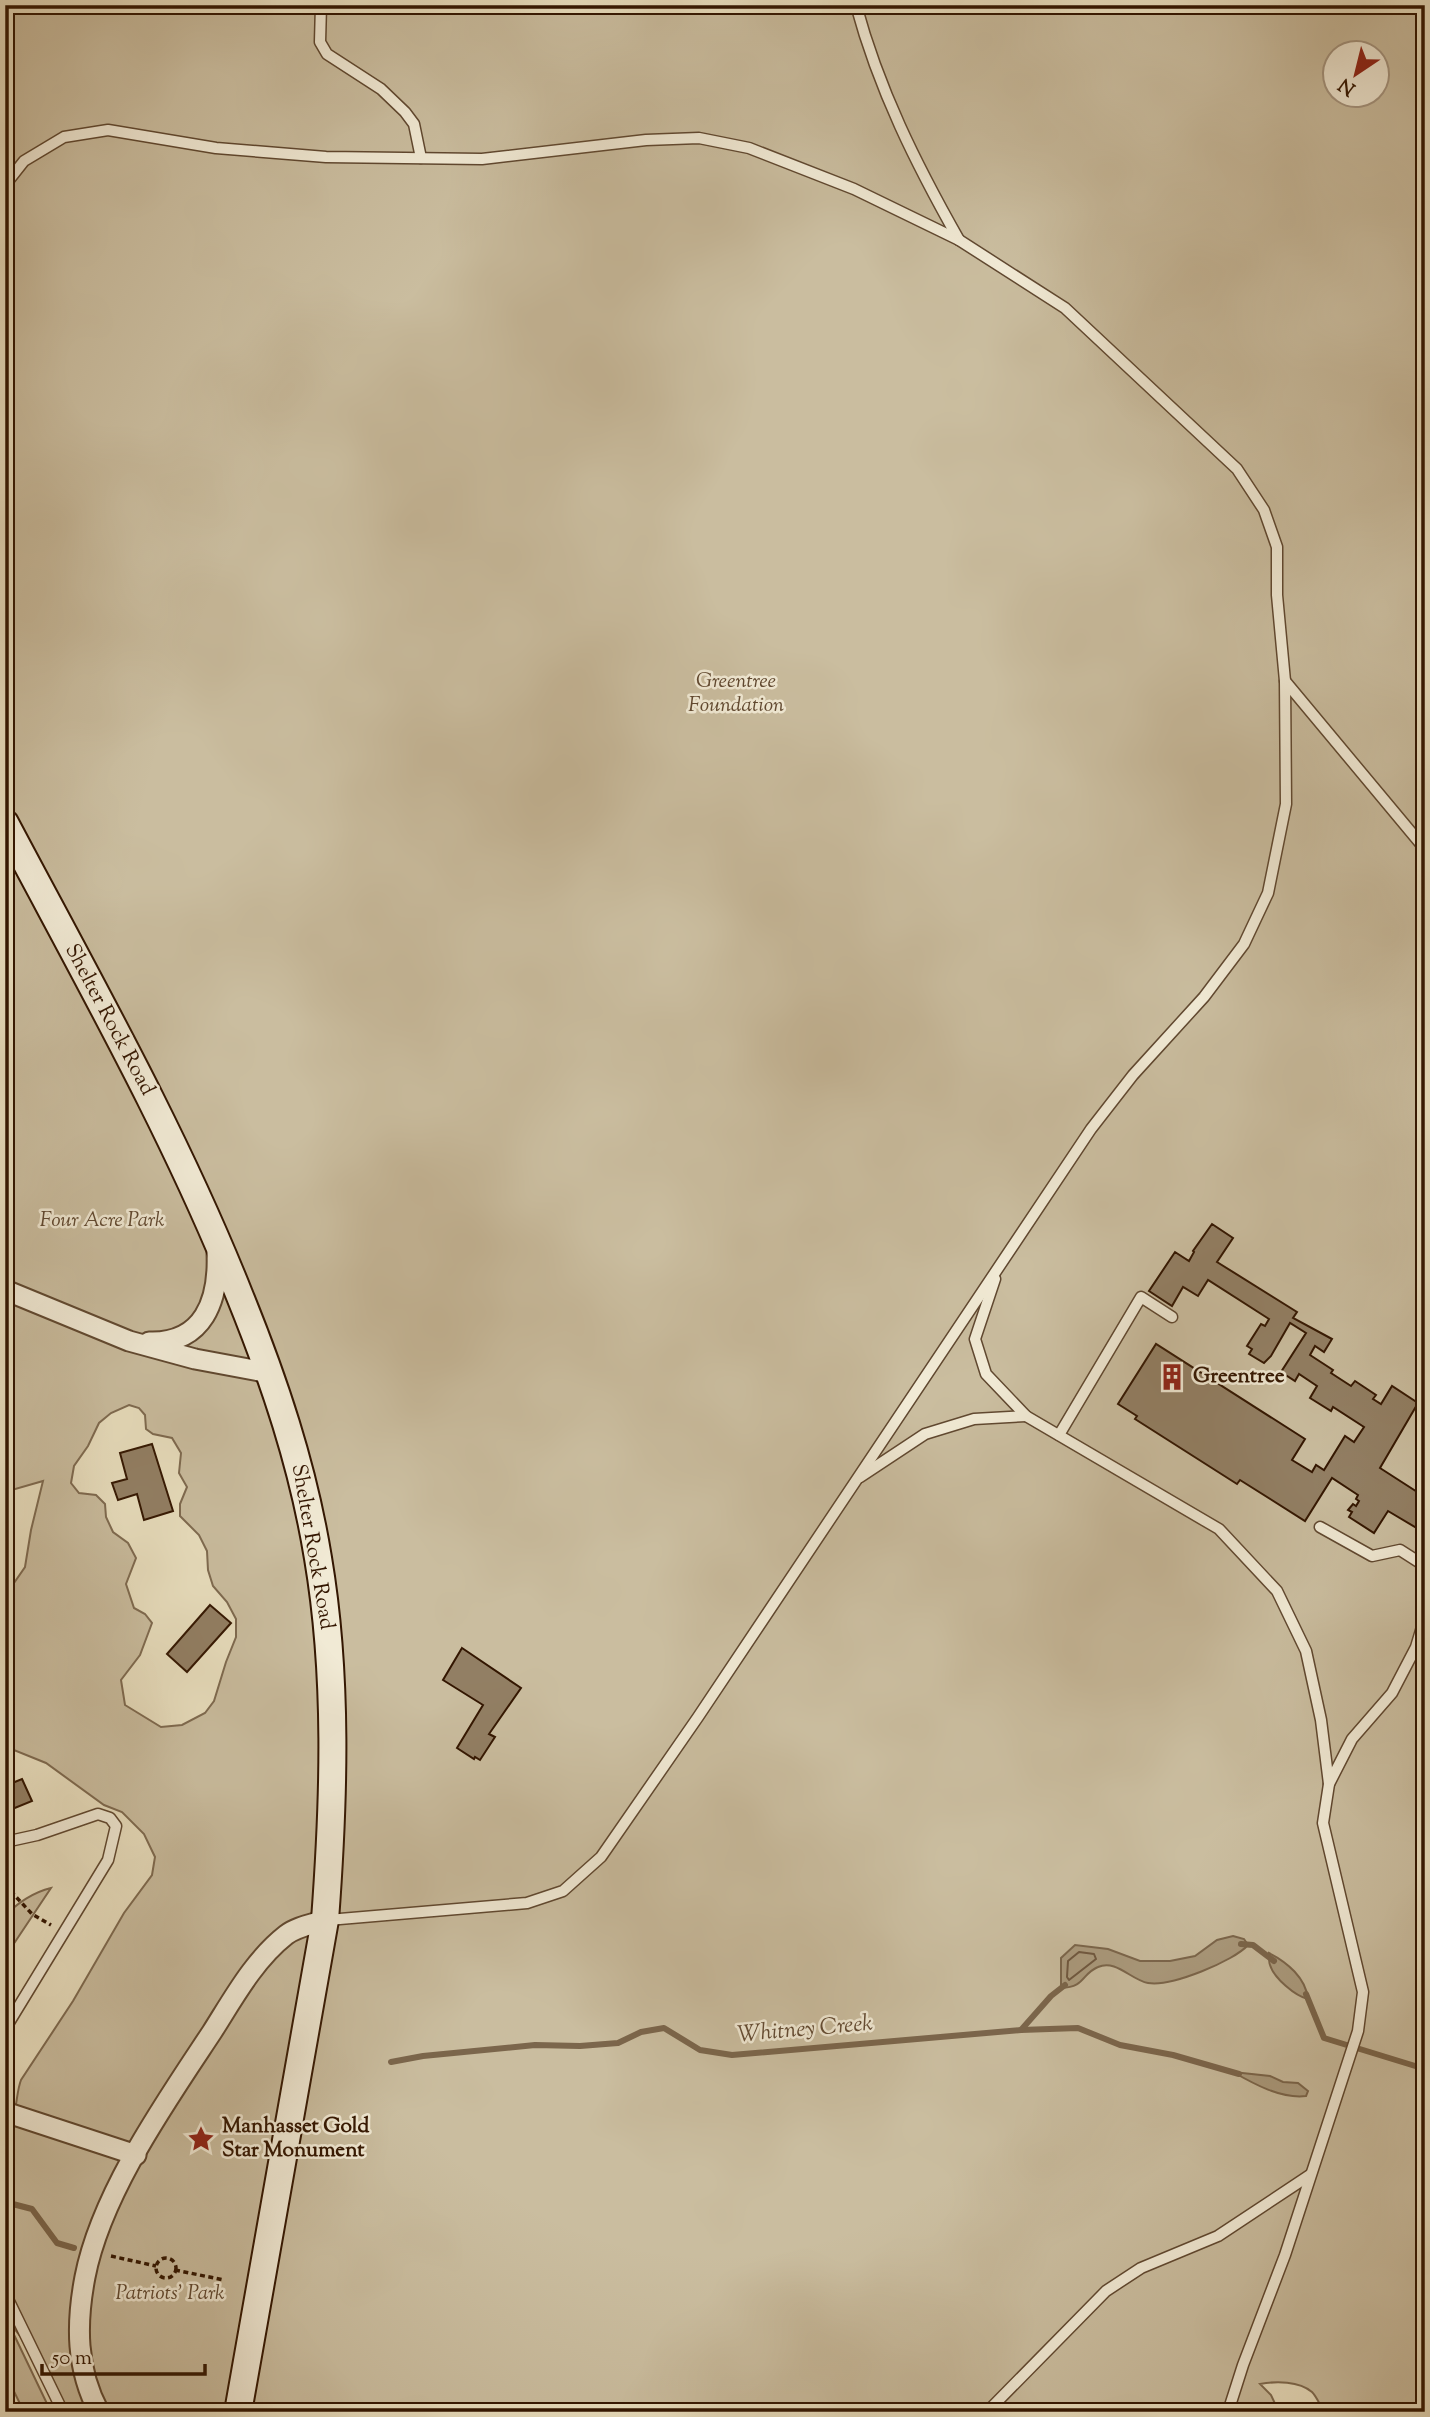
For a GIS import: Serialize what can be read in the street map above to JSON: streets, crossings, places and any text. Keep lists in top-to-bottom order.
{
  "streets": {
    "main road": ["Shelter Rock Road"]
  },
  "water": ["Whitney Creek"],
  "parks": ["Greentree Foundation", "Four Acre Park", "Patriots' Park"],
  "places": {
    "building": ["Greentree"],
    "place": ["Manhasset Gold Star Monument"]
  },
  "scale_bar": "50 m",
  "north": "bottom left"
}
